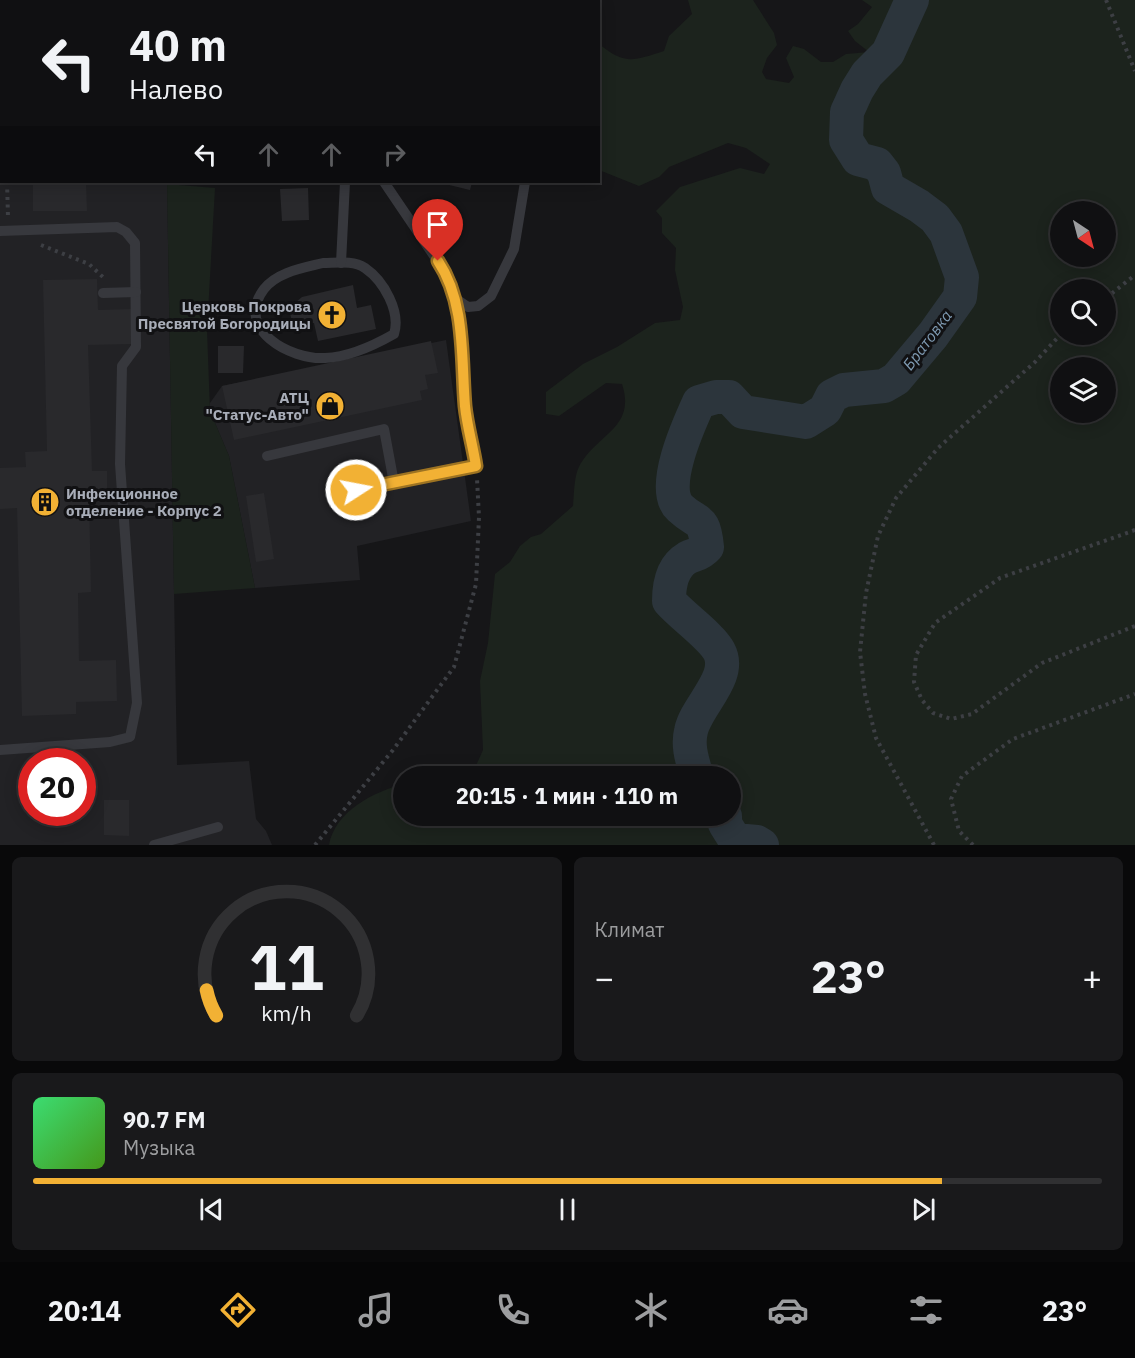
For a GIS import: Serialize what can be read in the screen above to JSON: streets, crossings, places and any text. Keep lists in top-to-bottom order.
{
  "water": ["Братовка"],
  "places": {
    "church": ["Церковь Покрова Пресвятой Богородицы"],
    "shop": ["АТЦ \"Статус-Авто\""],
    "building": ["Инфекционное отделение - Корпус 2"]
  },
  "north": "bottom right",
  "page": {
    "turn": ["40 m", "Налево"],
    "limit": "20",
    "trip": "20:15 · 1 мин · 110 m",
    "tile": "Климат",
    "heat": ["−", "23°", "+"],
    "song": ["90.7 FM", "Музыка"],
    "tabs": ["20:14", "23°"],
    "gauge": ["11", "km/h"]
  }
}
